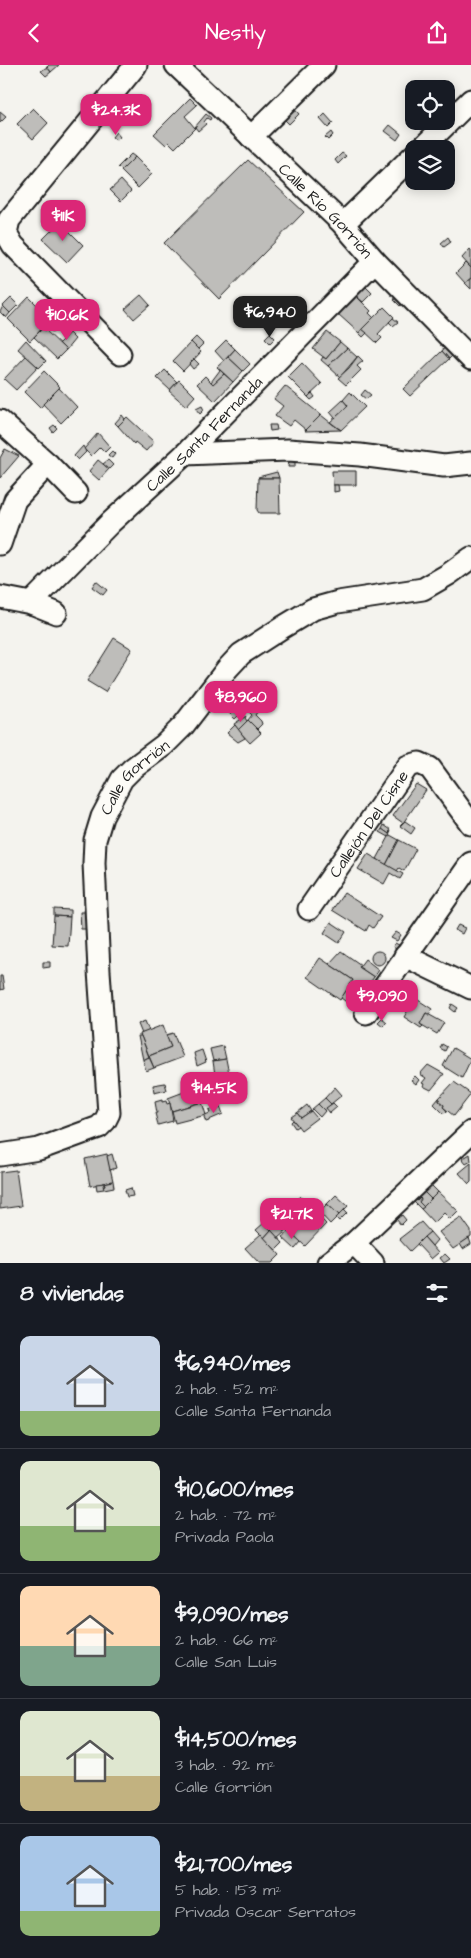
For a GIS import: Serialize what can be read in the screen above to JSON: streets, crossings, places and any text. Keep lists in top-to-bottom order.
{
  "streets": {
    "street": [
      "Calle Río Gorrión",
      "Calle Santa Fernanda",
      "Calle Gorrión",
      "Callejón Del Cisne"
    ]
  },
  "crossings": [
    ["Calle Río Gorrión", "Calle Santa Fernanda"]
  ],
  "page": {
    "header": "Nestly",
    "price": [
      "$24.3K",
      "$11K",
      "$6,940",
      "$10.6K",
      "$8,960",
      "$9,090",
      "$14.5K",
      "$21.7K"
    ],
    "heading": "8 viviendas",
    "list": [
      {
        "name": "$6,940/mes",
        "note": "2 hab. · 52 m² · Calle Santa Fernanda"
      },
      {
        "name": "$10,600/mes",
        "note": "2 hab. · 72 m² · Privada Paola"
      },
      {
        "name": "$9,090/mes",
        "note": "2 hab. · 66 m² · Calle San Luis"
      },
      {
        "name": "$14,500/mes",
        "note": "3 hab. · 92 m² · Calle Gorrión"
      },
      {
        "name": "$21,700/mes",
        "note": "5 hab. · 153 m² · Privada Oscar Serratos"
      }
    ]
  }
}
